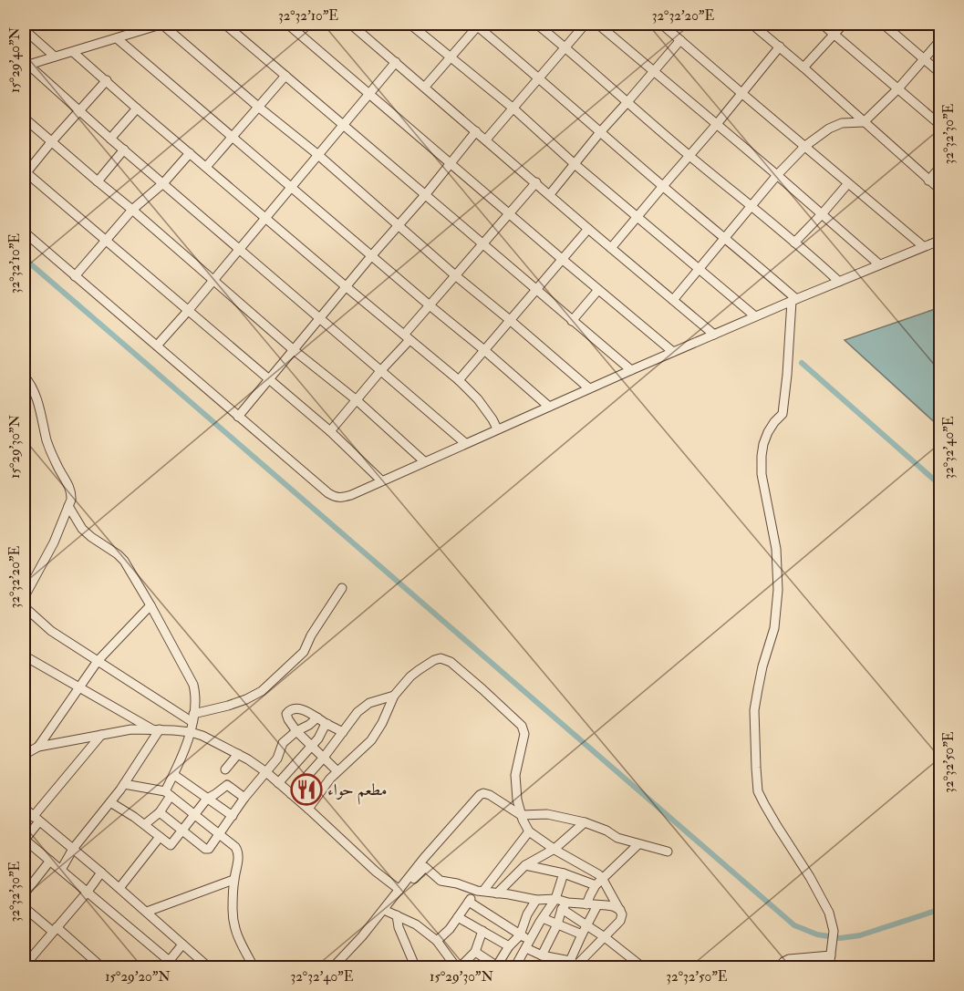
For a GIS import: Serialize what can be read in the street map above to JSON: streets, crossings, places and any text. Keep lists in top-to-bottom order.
{
  "places": {
    "restaurant": ["مطعم حواء"]
  },
  "coordinates": [
    "32°32'10\"E",
    "32°32'20\"E",
    "15°29'40\"N",
    "32°32'30\"E",
    "15°29'30\"N",
    "32°32'40\"E",
    "32°32'50\"E",
    "15°29'20\"N"
  ]
}
